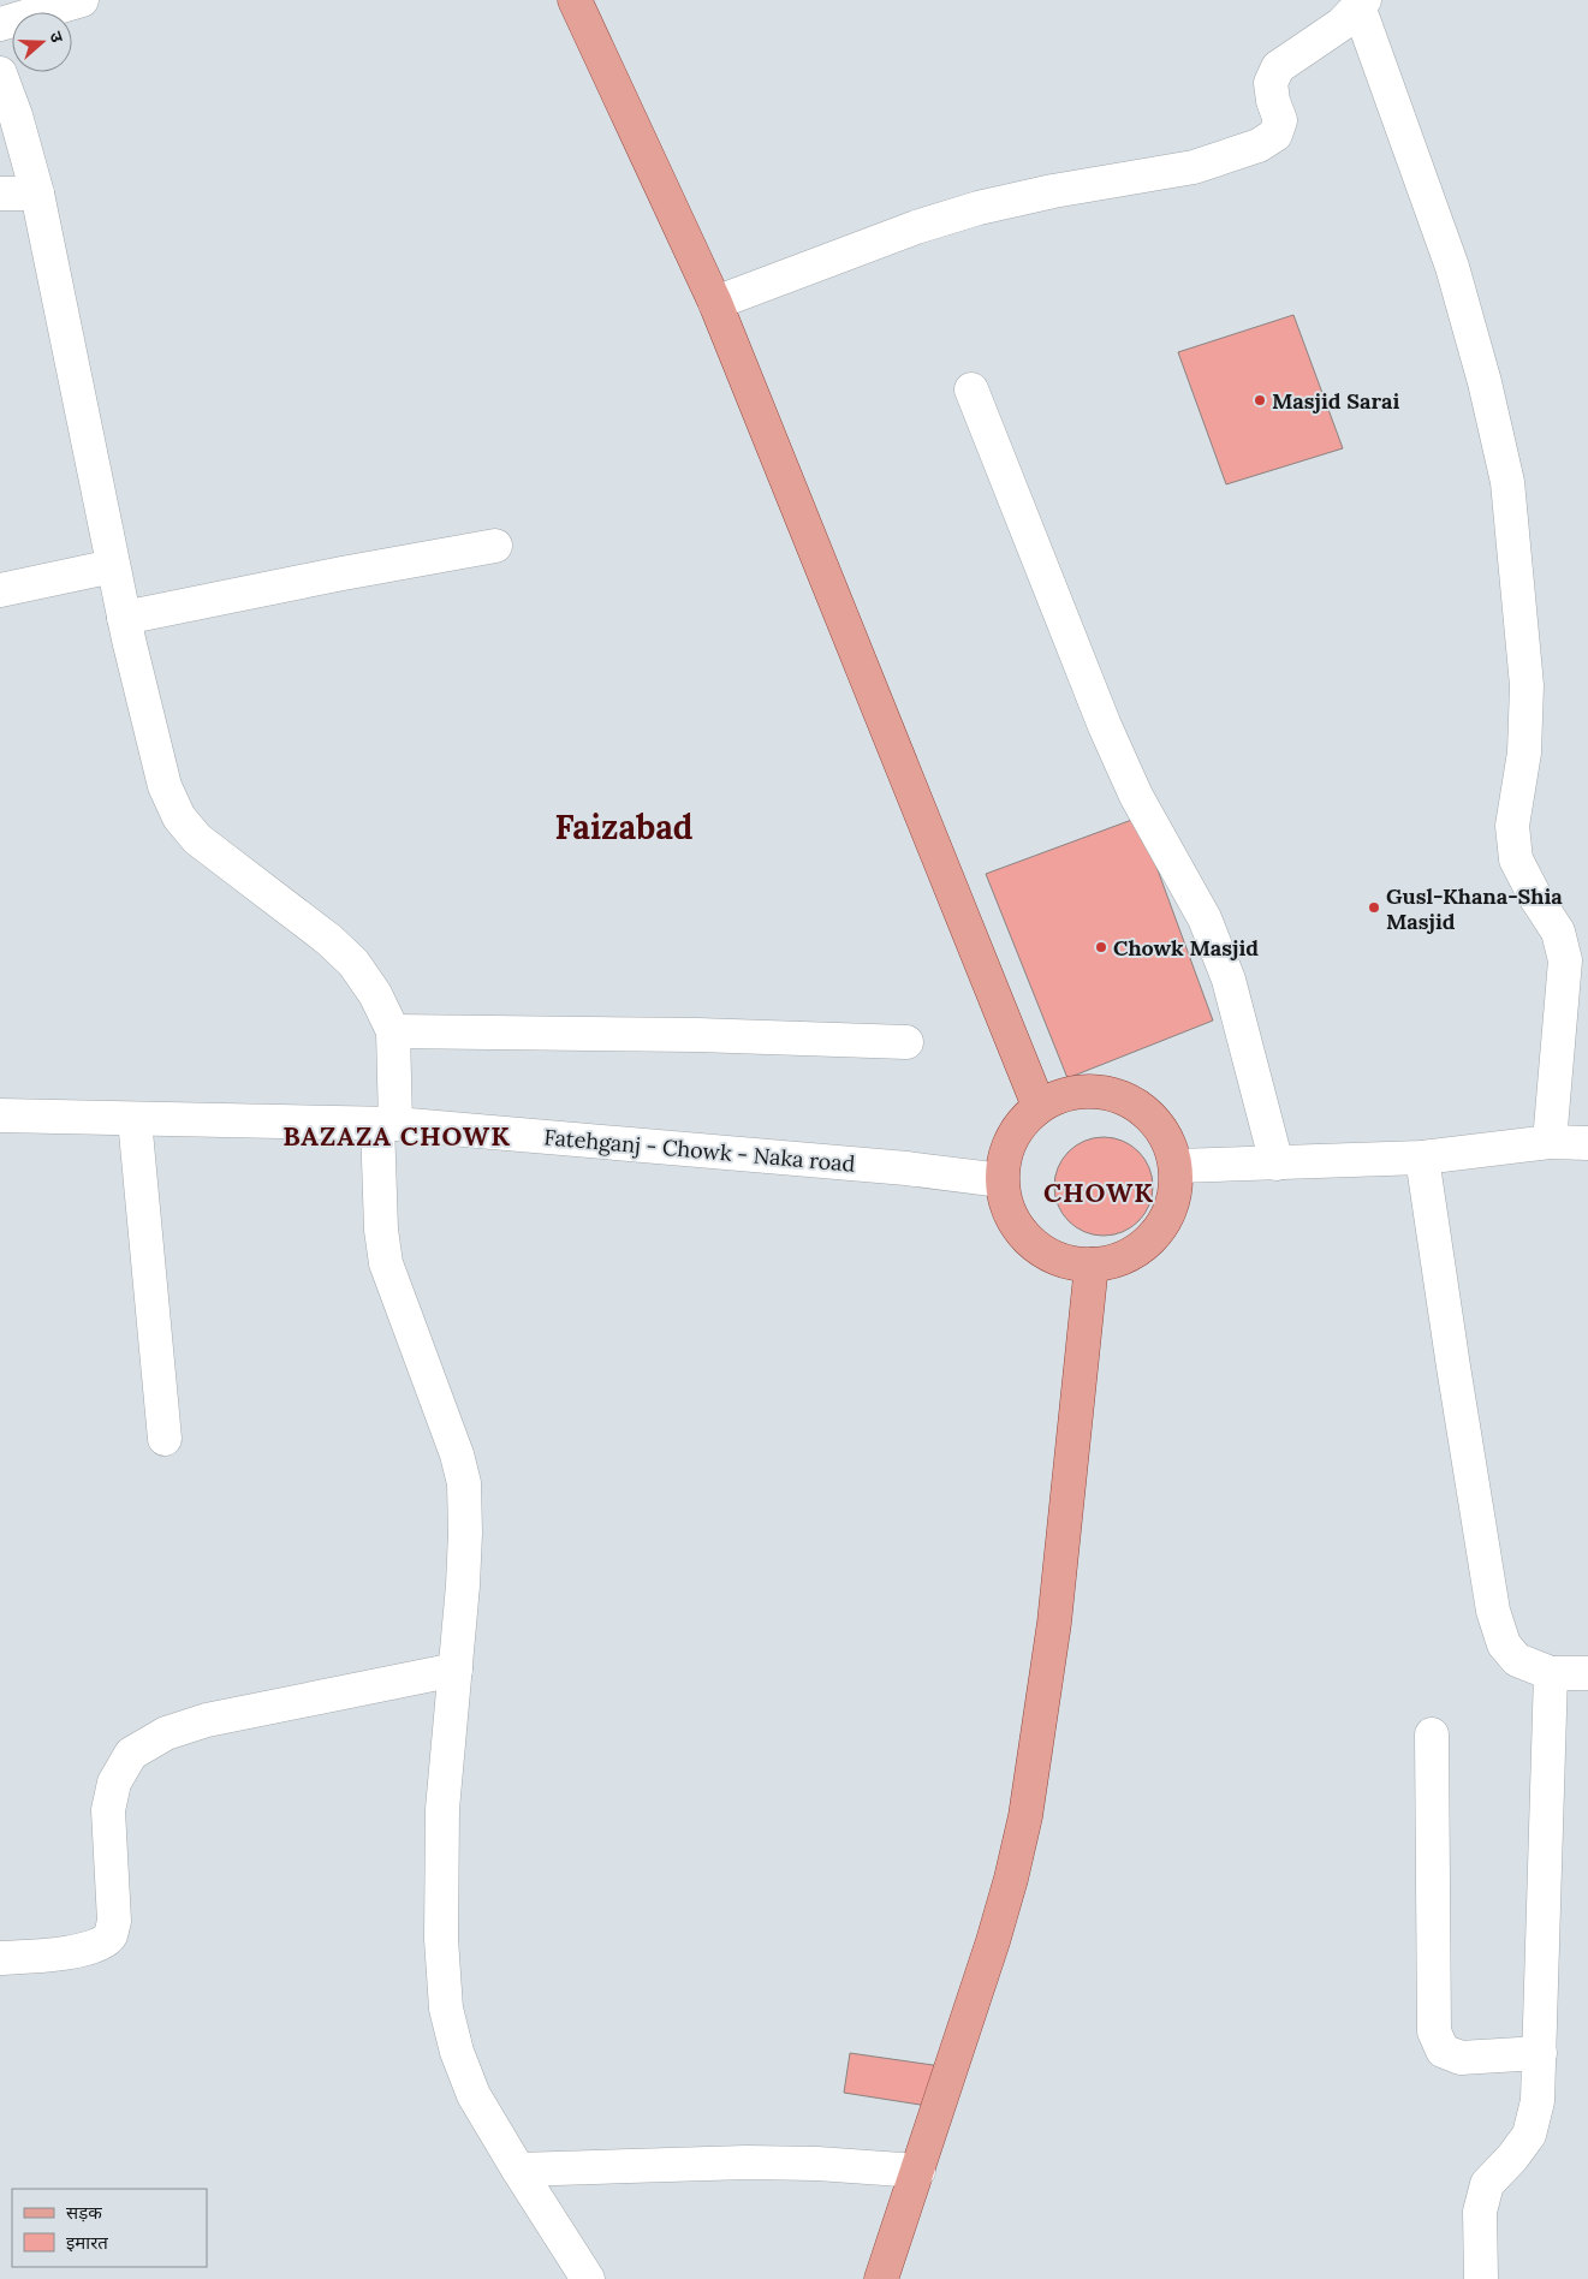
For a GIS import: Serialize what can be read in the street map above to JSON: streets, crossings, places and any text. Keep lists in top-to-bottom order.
{
  "streets": {
    "street": ["Fatehganj - Chowk - Naka road"]
  },
  "districts": ["Faizabad", "BAZAZA CHOWK", "CHOWK"],
  "places": ["Masjid Sarai", "Gusl-Khana-Shia Masjid", "Chowk Masjid"],
  "legend": ["सड़क", "इमारत"],
  "north": "right"
}
